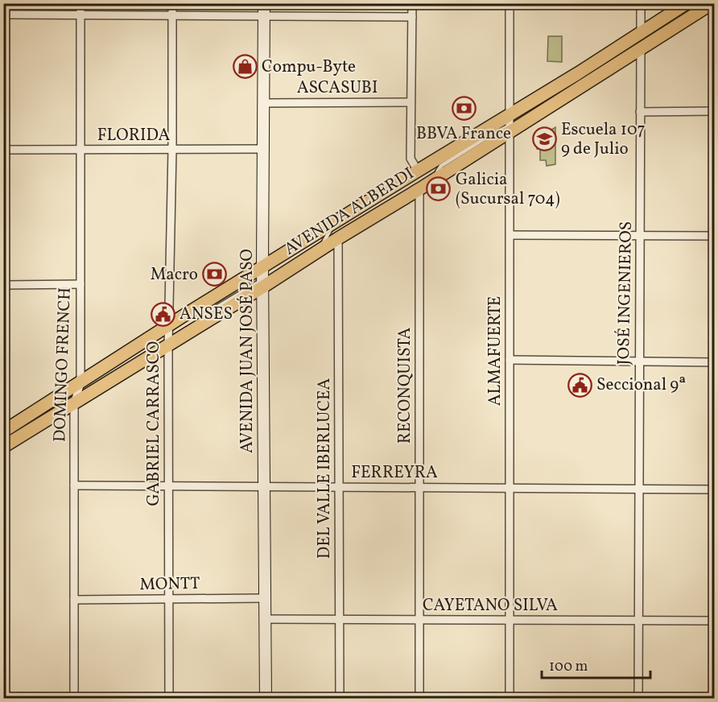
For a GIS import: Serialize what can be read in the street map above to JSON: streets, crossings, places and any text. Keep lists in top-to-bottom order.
{
  "streets": {
    "main road": ["AVENIDA ALBERDI"],
    "street": [
      "ASCASUBI",
      "FLORIDA",
      "JOSÉ INGENIEROS",
      "AVENIDA JUAN JOSÉ PASO",
      "ALMAFUERTE",
      "DOMINGO FRENCH",
      "RECONQUISTA",
      "GABRIEL CARRASCO",
      "DEL VALLE IBERLUCEA",
      "FERREYRA",
      "MONTT",
      "CAYETANO SILVA"
    ]
  },
  "crossings": [
    ["ASCASUBI", "AVENIDA JUAN JOSÉ PASO"],
    ["FLORIDA", "AVENIDA JUAN JOSÉ PASO"],
    ["FLORIDA", "DOMINGO FRENCH"],
    ["FLORIDA", "GABRIEL CARRASCO"],
    ["AVENIDA ALBERDI", "JOSÉ INGENIEROS"],
    ["AVENIDA ALBERDI", "AVENIDA JUAN JOSÉ PASO"],
    ["AVENIDA ALBERDI", "ALMAFUERTE"],
    ["AVENIDA ALBERDI", "DOMINGO FRENCH"],
    ["AVENIDA ALBERDI", "RECONQUISTA"],
    ["AVENIDA ALBERDI", "GABRIEL CARRASCO"],
    ["AVENIDA ALBERDI", "DEL VALLE IBERLUCEA"],
    ["JOSÉ INGENIEROS", "FERREYRA"],
    ["JOSÉ INGENIEROS", "CAYETANO SILVA"],
    ["AVENIDA JUAN JOSÉ PASO", "FERREYRA"],
    ["AVENIDA JUAN JOSÉ PASO", "MONTT"],
    ["AVENIDA JUAN JOSÉ PASO", "CAYETANO SILVA"],
    ["ALMAFUERTE", "FERREYRA"],
    ["ALMAFUERTE", "CAYETANO SILVA"],
    ["DOMINGO FRENCH", "FERREYRA"],
    ["DOMINGO FRENCH", "MONTT"],
    ["RECONQUISTA", "FERREYRA"],
    ["RECONQUISTA", "CAYETANO SILVA"],
    ["GABRIEL CARRASCO", "FERREYRA"],
    ["GABRIEL CARRASCO", "MONTT"],
    ["DEL VALLE IBERLUCEA", "FERREYRA"],
    ["DEL VALLE IBERLUCEA", "CAYETANO SILVA"]
  ],
  "places": {
    "shop": ["Compu-Byte"],
    "bank": ["BBVA France", "Galicia (Sucursal 704)", "Macro"],
    "school or university": ["Escuela 107 9 de Julio"],
    "public building": ["ANSES", "Seccional 9ª"]
  },
  "scale_bar": "100 m"
}
